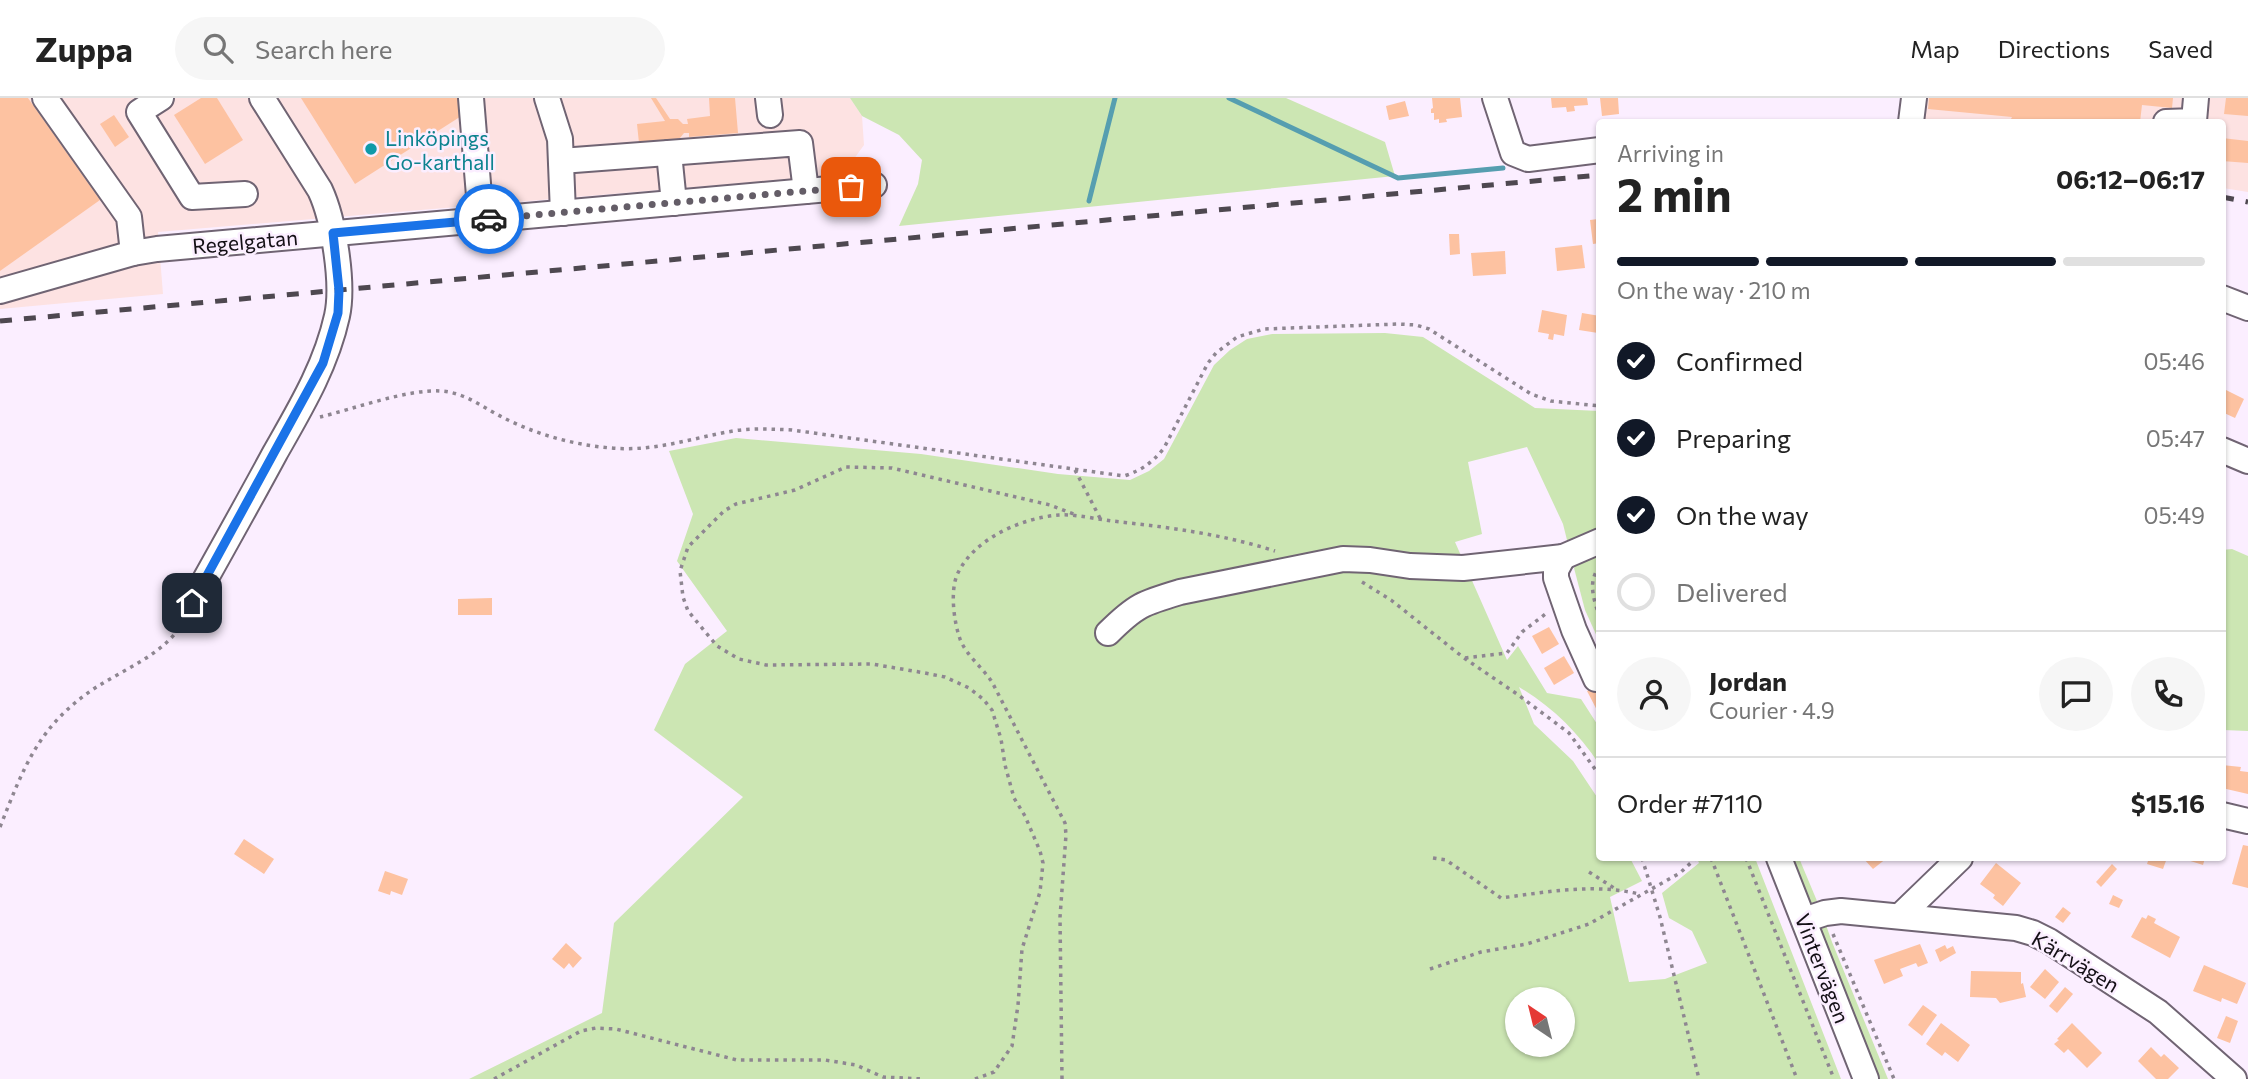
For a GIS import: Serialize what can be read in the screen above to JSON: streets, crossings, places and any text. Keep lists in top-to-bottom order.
{
  "streets": {
    "street": ["Regelgatan", "Kärrvägen", "Vintervägen"]
  },
  "crossings": [
    ["Kärrvägen", "Vintervägen"]
  ],
  "places": ["Linköpings Go-karthall"],
  "north": "top left",
  "page": {
    "header": "Zuppa",
    "search": "Search here",
    "nav": ["Map", "Directions", "Saved"],
    "heading": ["2 min", "Arriving in", "06:12–06:17"],
    "panel": [
      "Jordan",
      "Courier · 4.9",
      "Order #7110",
      "$15.16"
    ],
    "bar": "On the way · 210 m",
    "list": [
      ["Confirmed", "05:46"],
      ["Preparing", "05:47"],
      ["On the way", "05:49"],
      "Delivered"
    ]
  }
}
